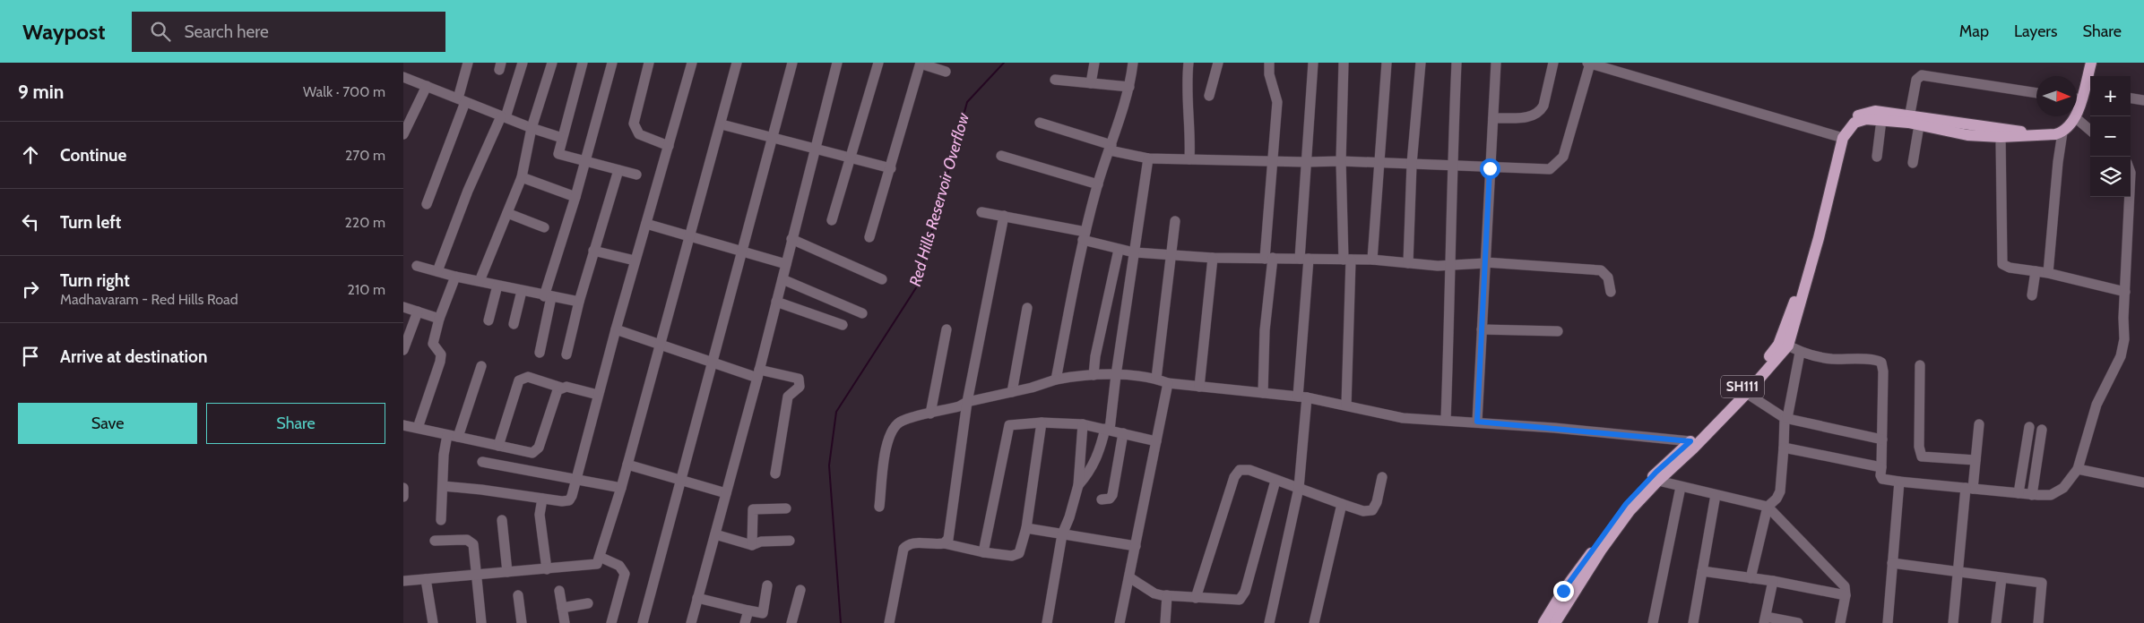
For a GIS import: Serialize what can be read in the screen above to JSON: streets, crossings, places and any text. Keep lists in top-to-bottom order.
{
  "streets": {
    "main road": ["SH111"]
  },
  "water": ["Red Hills Reservoir Overflow"],
  "north": "right",
  "page": {
    "header": "Waypost",
    "search": "Search here",
    "nav": ["Map", "Layers", "Share"],
    "heading": ["9 min", "Walk · 700 m"],
    "map_buttons": ["+", "−"],
    "list": [
      ["Continue", "270 m"],
      ["Turn left", "220 m"],
      ["Turn right", "Madhavaram - Red Hills Road", "210 m"],
      "Arrive at destination"
    ],
    "buttons": ["Save", "Share"]
  }
}
